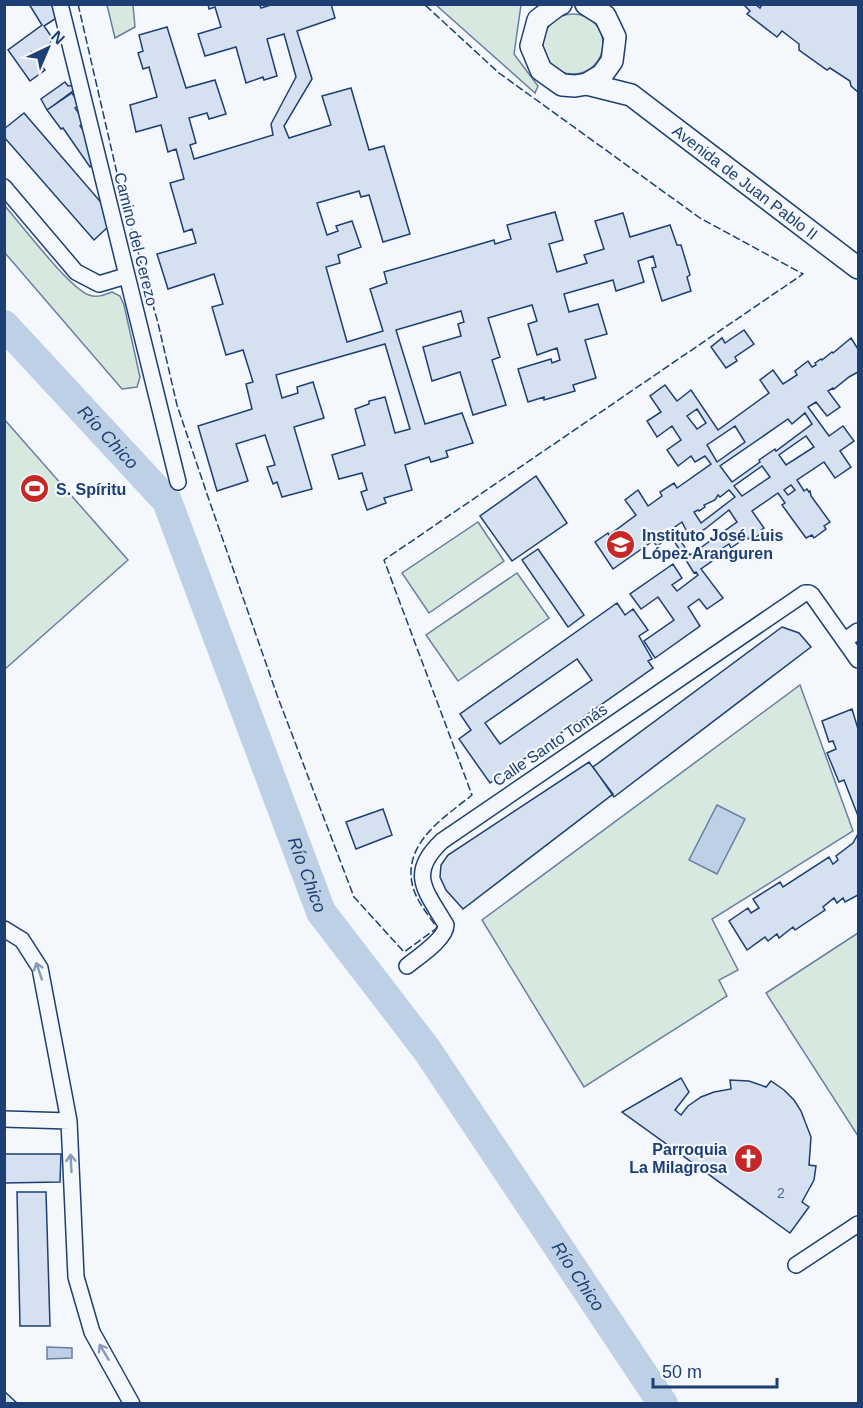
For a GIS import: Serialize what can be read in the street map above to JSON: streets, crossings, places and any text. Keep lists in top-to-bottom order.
{
  "streets": {
    "main road": ["Avenida de Juan Pablo II"],
    "street": ["Camino del Cerezo", "Calle Santo Tomás"]
  },
  "water": ["Río Chico"],
  "places": {
    "sports": ["S. Spíritu"],
    "school or university": ["Instituto José Luis López Aranguren"],
    "church": ["Parroquia La Milagrosa"]
  },
  "house_numbers": ["2"],
  "scale_bar": "50 m",
  "north": "top right"
}
